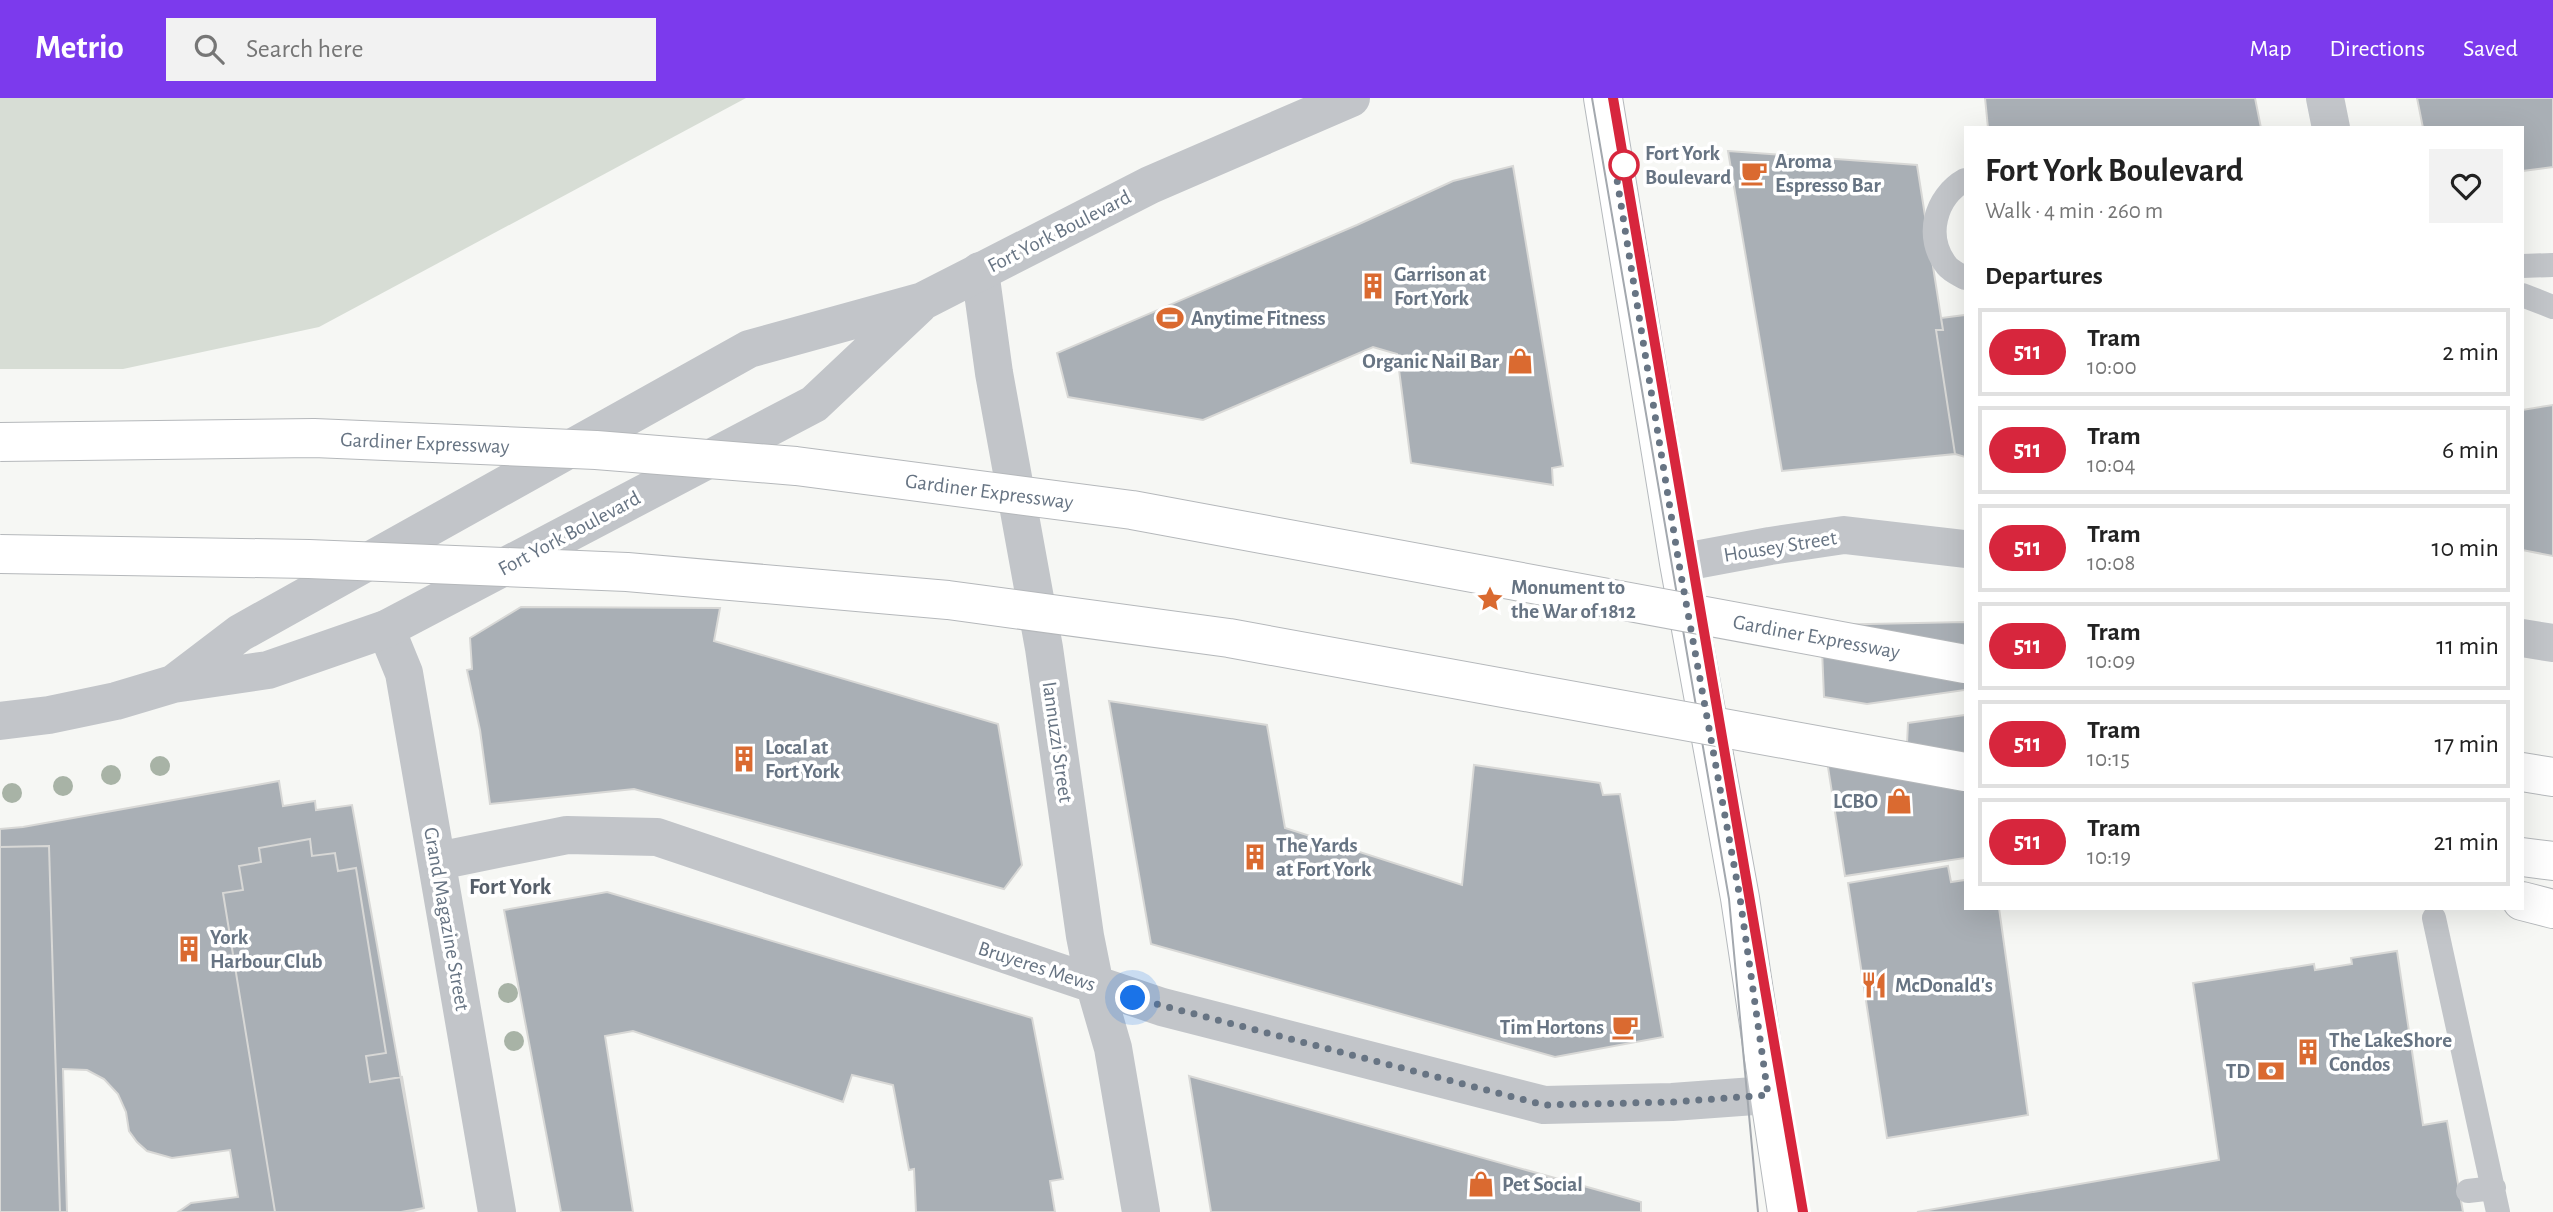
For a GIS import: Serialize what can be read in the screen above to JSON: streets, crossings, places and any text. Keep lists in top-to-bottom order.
{
  "streets": {
    "main road": ["Gardiner Expressway"],
    "street": [
      "Fort York Boulevard",
      "Housey Street",
      "Iannuzzi Street",
      "Grand Magazine Street",
      "Bruyeres Mews"
    ]
  },
  "crossings": [
    ["Fort York Boulevard", "Iannuzzi Street"],
    ["Fort York Boulevard", "Grand Magazine Street"],
    ["Iannuzzi Street", "Bruyeres Mews"],
    ["Grand Magazine Street", "Bruyeres Mews"]
  ],
  "districts": ["Fort York"],
  "places": {
    "other": ["Fort York Boulevard"],
    "cafe": ["Aroma Espresso Bar", "Tim Hortons"],
    "building": [
      "Garrison at Fort York",
      "Local at Fort York",
      "The Yards at Fort York",
      "York Harbour Club",
      "The LakeShore Condos"
    ],
    "sports": ["Anytime Fitness"],
    "shop": ["Organic Nail Bar", "LCBO", "Pet Social"],
    "place": ["Monument to the War of 1812"],
    "restaurant": ["McDonald's"],
    "bank": ["TD"]
  },
  "lines": ["tram line 511"],
  "page": {
    "header": "Metrio",
    "search": "Search here",
    "nav": ["Map", "Directions", "Saved"],
    "heading": [
      ["Fort York Boulevard", "Walk · 4 min · 260 m"],
      "Departures"
    ],
    "list": [
      {
        "mark": "511",
        "name": "Tram",
        "note": "10:00",
        "value": "2 min"
      },
      {
        "mark": "511",
        "name": "Tram",
        "note": "10:04",
        "value": "6 min"
      },
      {
        "mark": "511",
        "name": "Tram",
        "note": "10:08",
        "value": "10 min"
      },
      {
        "mark": "511",
        "name": "Tram",
        "note": "10:09",
        "value": "11 min"
      },
      {
        "mark": "511",
        "name": "Tram",
        "note": "10:15",
        "value": "17 min"
      },
      {
        "mark": "511",
        "name": "Tram",
        "note": "10:19",
        "value": "21 min"
      }
    ]
  }
}
